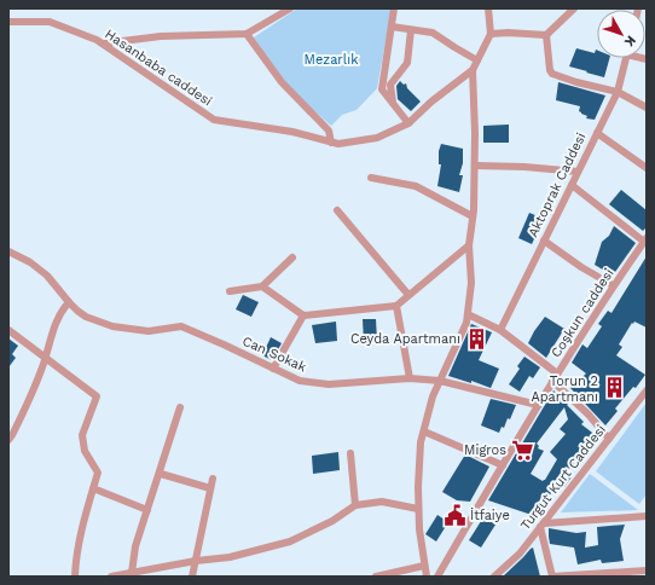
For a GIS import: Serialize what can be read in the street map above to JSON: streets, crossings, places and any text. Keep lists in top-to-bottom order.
{
  "streets": {
    "street": [
      "Hasanbaba caddesi",
      "Aktoprak Caddesi",
      "Coşkun caddesi",
      "Can Sokak",
      "Turgut Kurt Caddesi"
    ]
  },
  "crossings": [
    ["Coşkun caddesi", "Can Sokak"]
  ],
  "parks": ["Mezarlık"],
  "places": {
    "building": ["Ceyda Apartmanı", "Torun 2 Apartmanı"],
    "supermarket": ["Migros"],
    "public building": ["İtfaiye"]
  },
  "north": "bottom right"
}
